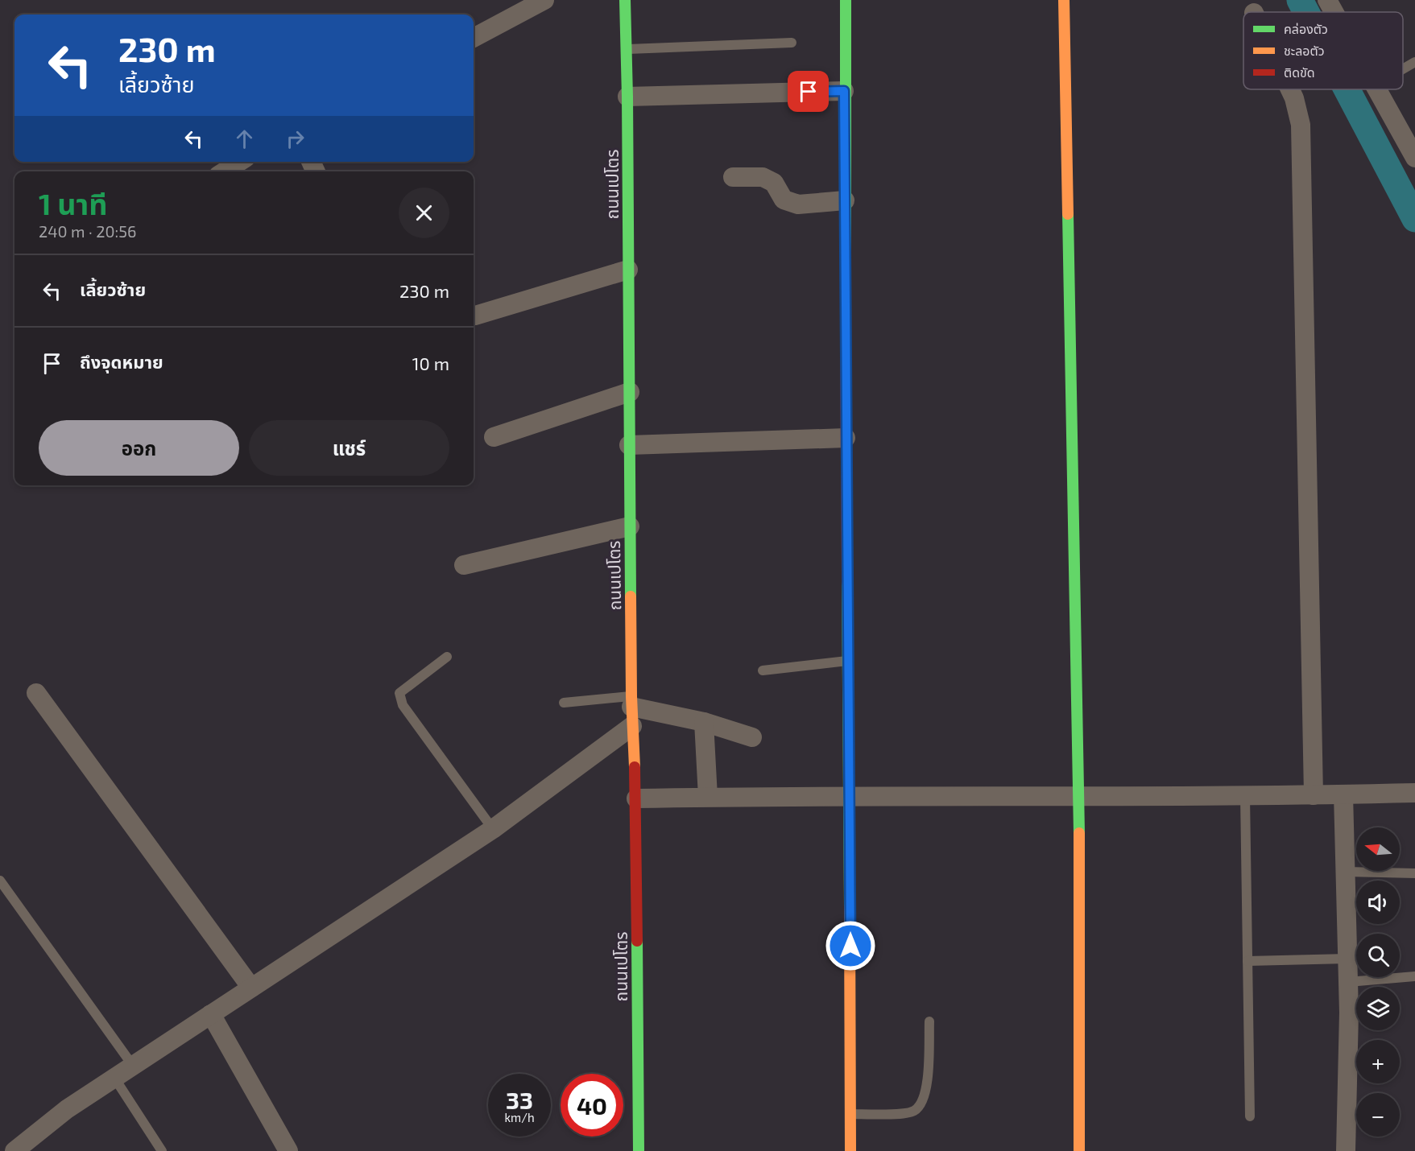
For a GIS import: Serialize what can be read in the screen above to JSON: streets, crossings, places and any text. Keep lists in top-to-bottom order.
{
  "streets": {
    "street": ["ถนนเปโตร"]
  },
  "legend": ["คล่องตัว", "ชะลอตัว", "ติดขัด"],
  "north": "left",
  "page": {
    "turn": ["230 m", "เลี้ยวซ้าย"],
    "heading": ["1 นาที", "240 m · 20:56"],
    "list": [
      {
        "name": "เลี้ยวซ้าย",
        "value": "230 m"
      },
      {
        "name": "ถึงจุดหมาย",
        "value": "10 m"
      }
    ],
    "buttons": ["ออก", "แชร์"],
    "map_buttons": ["+", "−"],
    "speed": "33 km/h",
    "limit": "40"
  }
}
